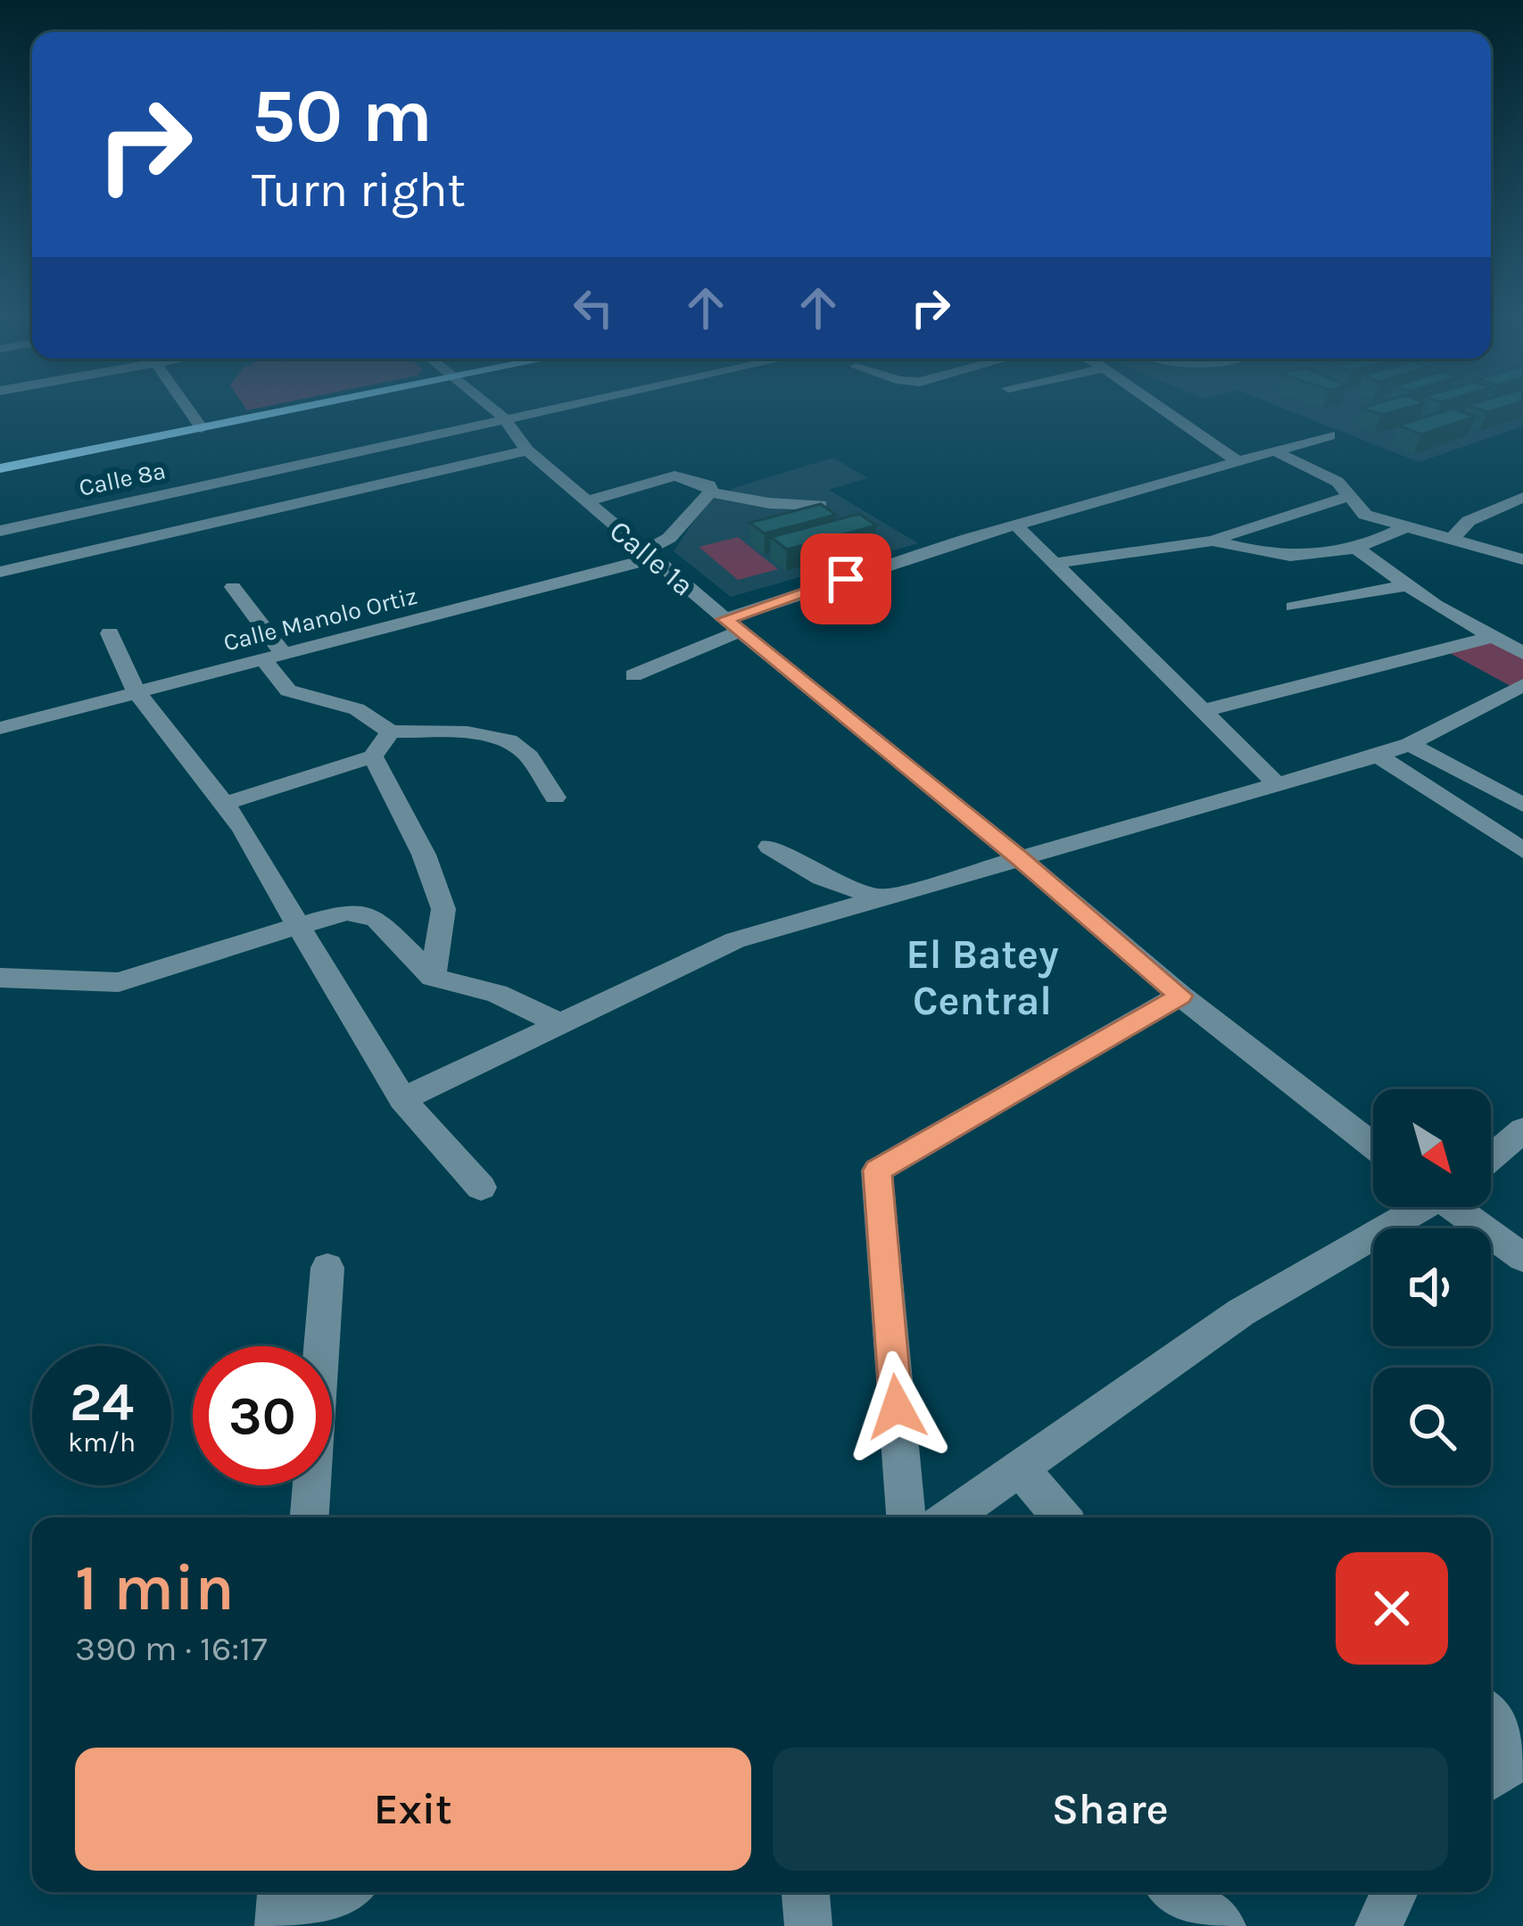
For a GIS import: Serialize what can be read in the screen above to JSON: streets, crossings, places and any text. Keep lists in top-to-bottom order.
{
  "streets": {
    "street": ["Calle 8ª", "Calle 1ª", "Calle Manolo Ortiz"]
  },
  "crossings": [
    ["Calle 8ª", "Calle 1ª"],
    ["Calle 1ª", "Calle Manolo Ortiz"]
  ],
  "districts": ["El Batey Central"],
  "north": "bottom right",
  "page": {
    "turn": ["50 m", "Turn right"],
    "speed": "24 km/h",
    "limit": "30",
    "heading": ["1 min", "390 m · 16:17"],
    "buttons": ["Exit", "Share"]
  }
}
